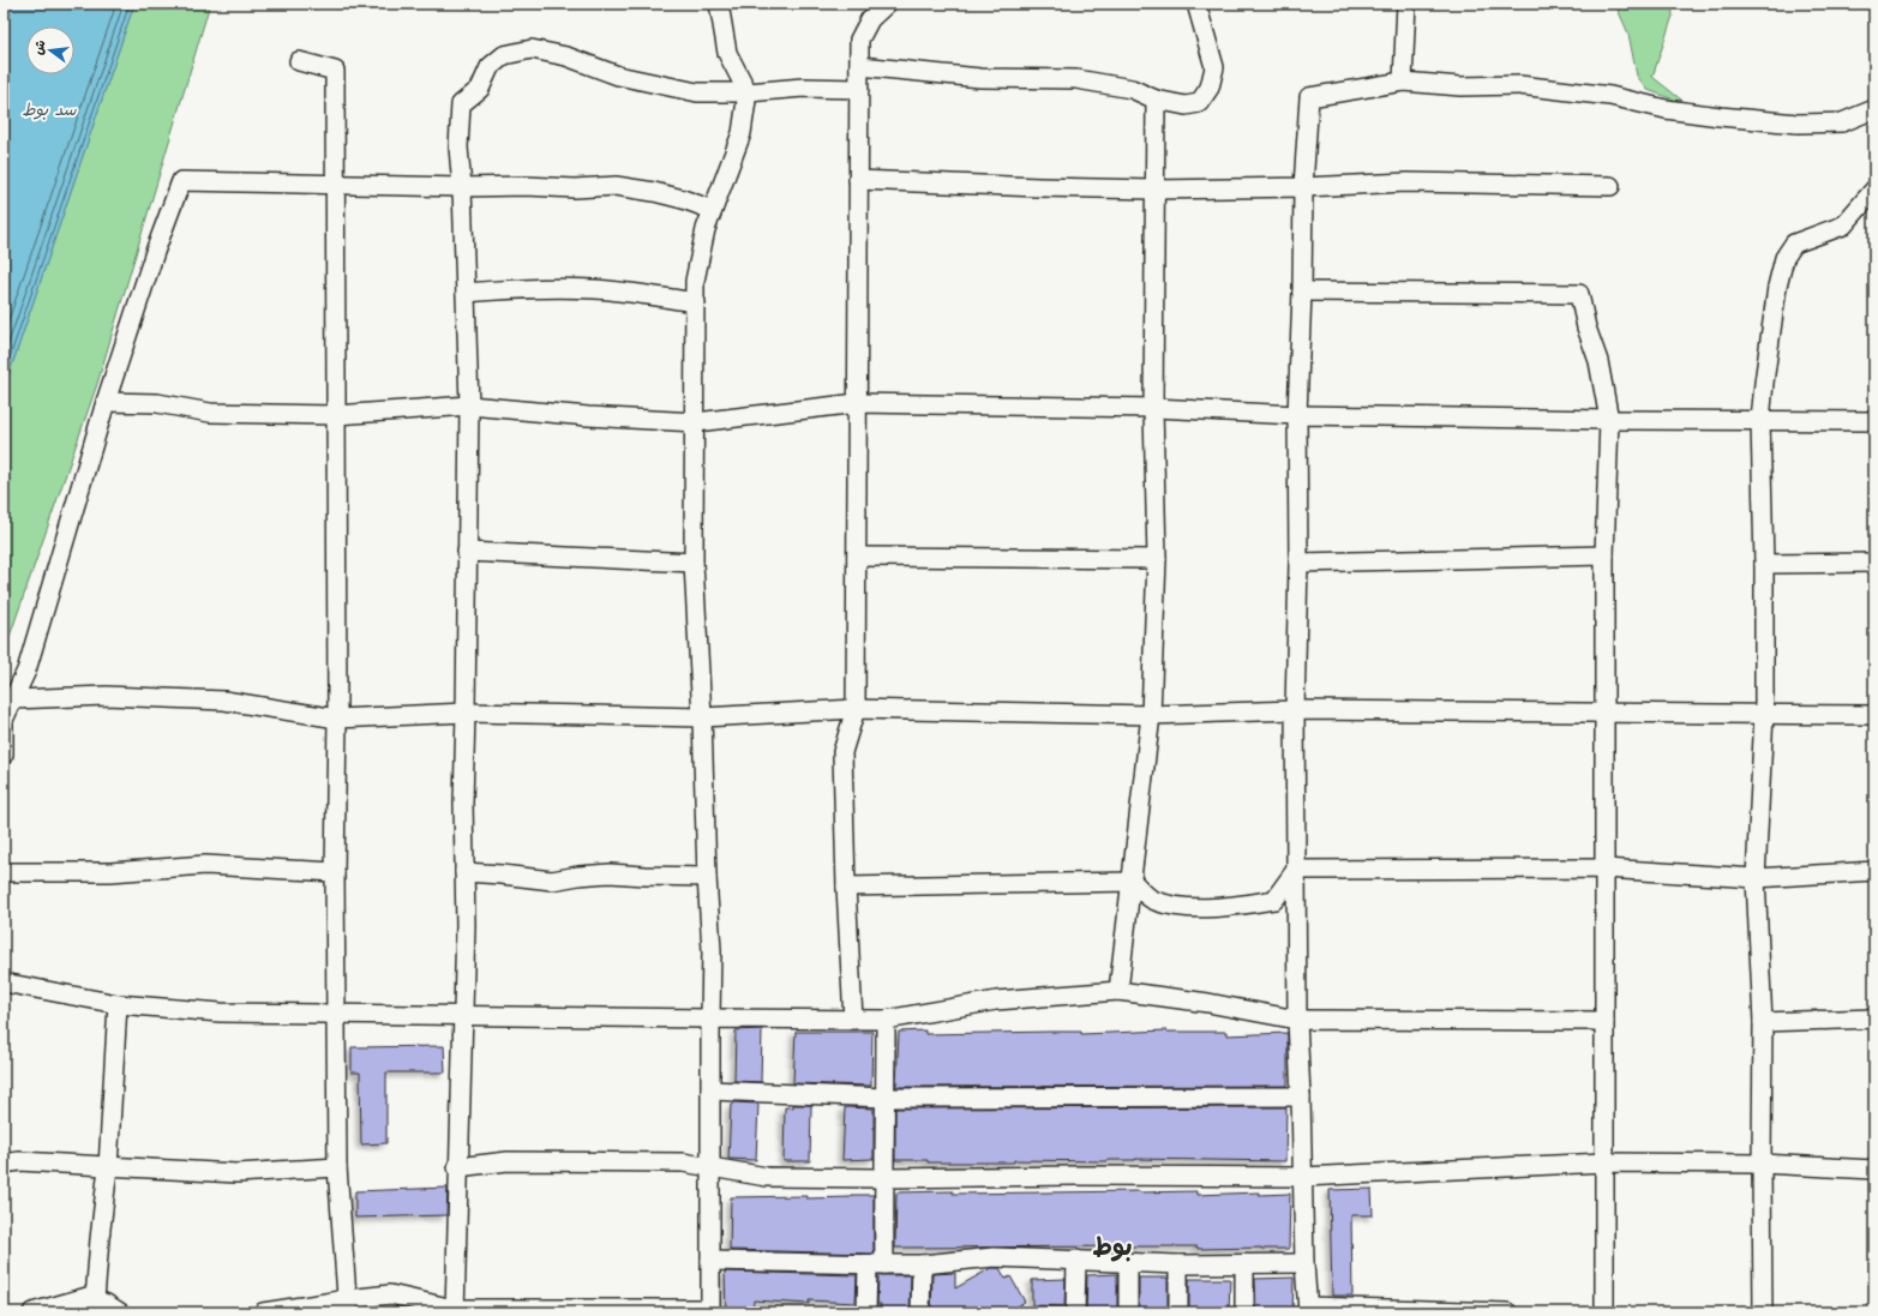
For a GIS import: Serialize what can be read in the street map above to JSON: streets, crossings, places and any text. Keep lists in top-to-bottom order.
{
  "districts": ["بوط"],
  "water": ["سد بوط"],
  "north": "left"
}
